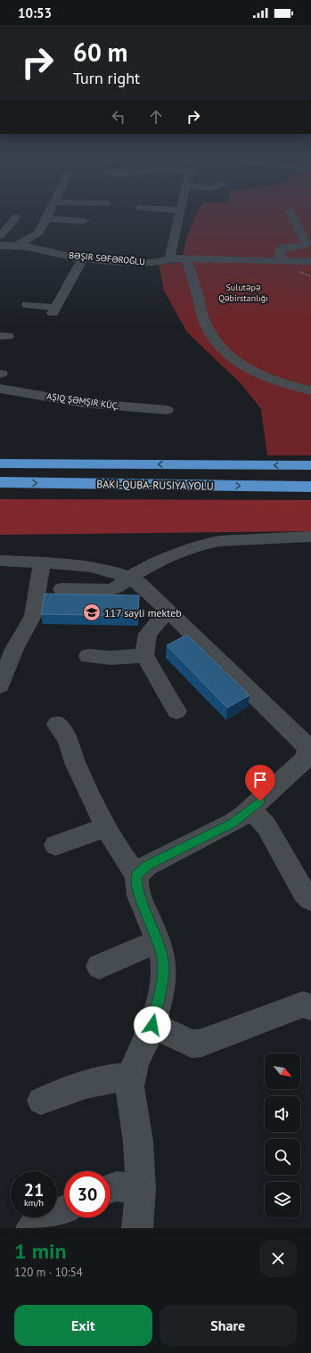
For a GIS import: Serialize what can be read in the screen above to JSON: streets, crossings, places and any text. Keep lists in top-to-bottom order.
{
  "streets": {
    "street": ["BƏŞIR SƏFƏROĞLU"]
  },
  "parks": ["Sulutəpə Qəbirstanlığı"],
  "places": {
    "school or university": ["117 sayli mekteb"]
  },
  "north": "bottom right",
  "page": {
    "status": "10:53",
    "turn": ["60 m", "Turn right"],
    "speed": "21 km/h",
    "limit": "30",
    "heading": ["1 min", "120 m · 10:54"],
    "buttons": ["Exit", "Share"]
  }
}
